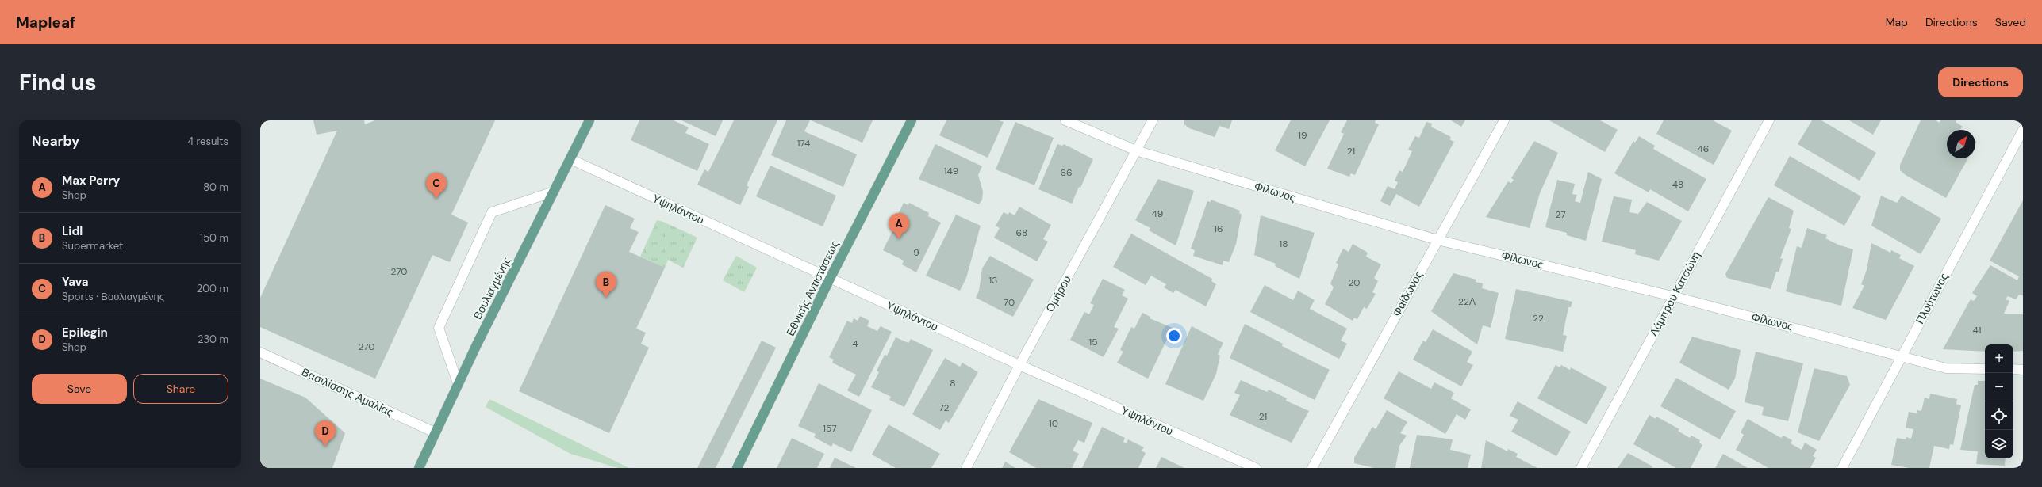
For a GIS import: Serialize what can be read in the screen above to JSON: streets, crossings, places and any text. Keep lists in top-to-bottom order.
{
  "streets": {
    "main road": ["Βουλιαγμένης", "Εθνικής Αντιστάσεως"],
    "street": [
      "Φίλωνος",
      "Υψηλάντου",
      "Ομήρου",
      "Φαίδωνος",
      "Λάμπρου Κατσώνη",
      "Πλούτωνος",
      "Βασιλίσσης Αμαλίας"
    ]
  },
  "crossings": [
    ["Φίλωνος", "Ομήρου"],
    ["Φίλωνος", "Φαίδωνος"],
    ["Φίλωνος", "Λάμπρου Κατσώνη"],
    ["Φίλωνος", "Πλούτωνος"],
    ["Υψηλάντου", "Βουλιαγμένης"],
    ["Υψηλάντου", "Εθνικής Αντιστάσεως"],
    ["Υψηλάντου", "Ομήρου"],
    ["Βουλιαγμένης", "Βασιλίσσης Αμαλίας"]
  ],
  "house_numbers": [
    "19",
    "174",
    "46",
    "21",
    "149",
    "66",
    "48",
    "49",
    "27",
    "16",
    "68",
    "18",
    "9",
    "270",
    "13",
    "20",
    "22Α",
    "70",
    "22",
    "41",
    "15",
    "4",
    "270",
    "8",
    "72",
    "21",
    "10",
    "157"
  ],
  "north": "top right",
  "page": {
    "header": "Mapleaf",
    "nav": ["Map", "Directions", "Saved"],
    "buttons": [
      "Directions",
      ["Save", "Share"]
    ],
    "title": "Find us",
    "heading": ["Nearby", "4 results"],
    "list": [
      {
        "mark": "A",
        "name": "Max Perry",
        "note": "Shop",
        "value": "80 m"
      },
      {
        "mark": "B",
        "name": "Lidl",
        "note": "Supermarket",
        "value": "150 m"
      },
      {
        "mark": "C",
        "name": "Yava",
        "note": "Sports · Βουλιαγμένης",
        "value": "200 m"
      },
      {
        "mark": "D",
        "name": "Epilegin",
        "note": "Shop",
        "value": "230 m"
      }
    ],
    "pins": [
      "C",
      "A",
      "B",
      "D"
    ],
    "map_buttons": ["+", "−"]
  }
}
